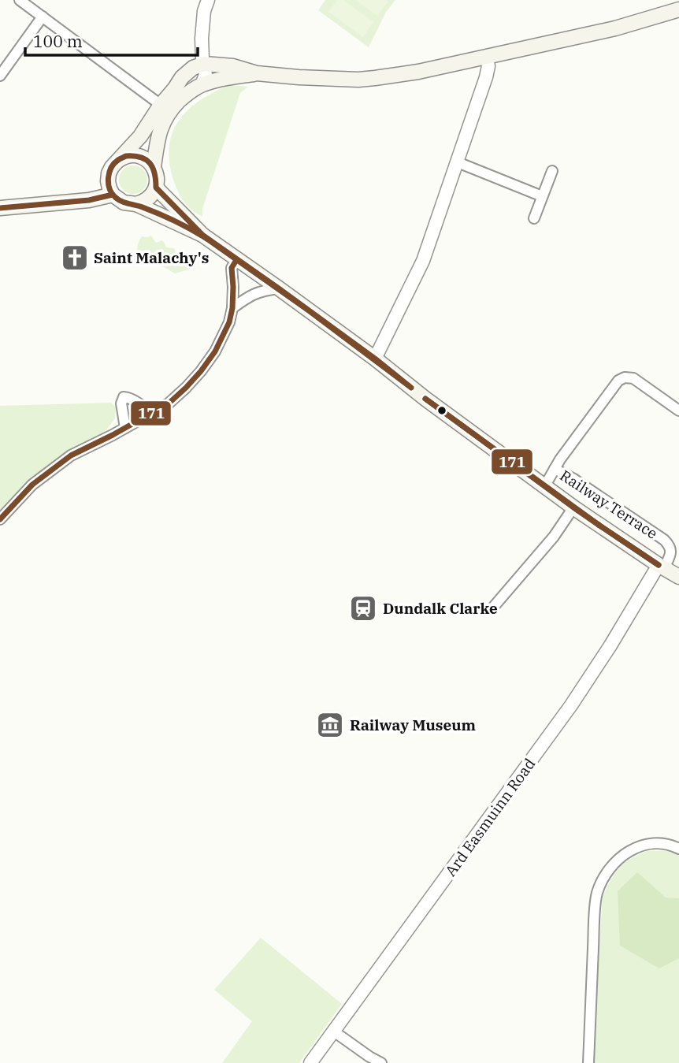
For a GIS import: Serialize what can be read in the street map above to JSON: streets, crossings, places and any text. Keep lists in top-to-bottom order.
{
  "streets": {
    "street": ["Railway Terrace", "Ard Easmuinn Road"]
  },
  "crossings": [
    ["Railway Terrace", "Ard Easmuinn Road"]
  ],
  "places": {
    "church": ["Saint Malachy's"],
    "station": ["Dundalk Clarke"],
    "museum": ["Railway Museum"]
  },
  "lines": ["transit line 171"],
  "scale_bar": "100 m"
}
